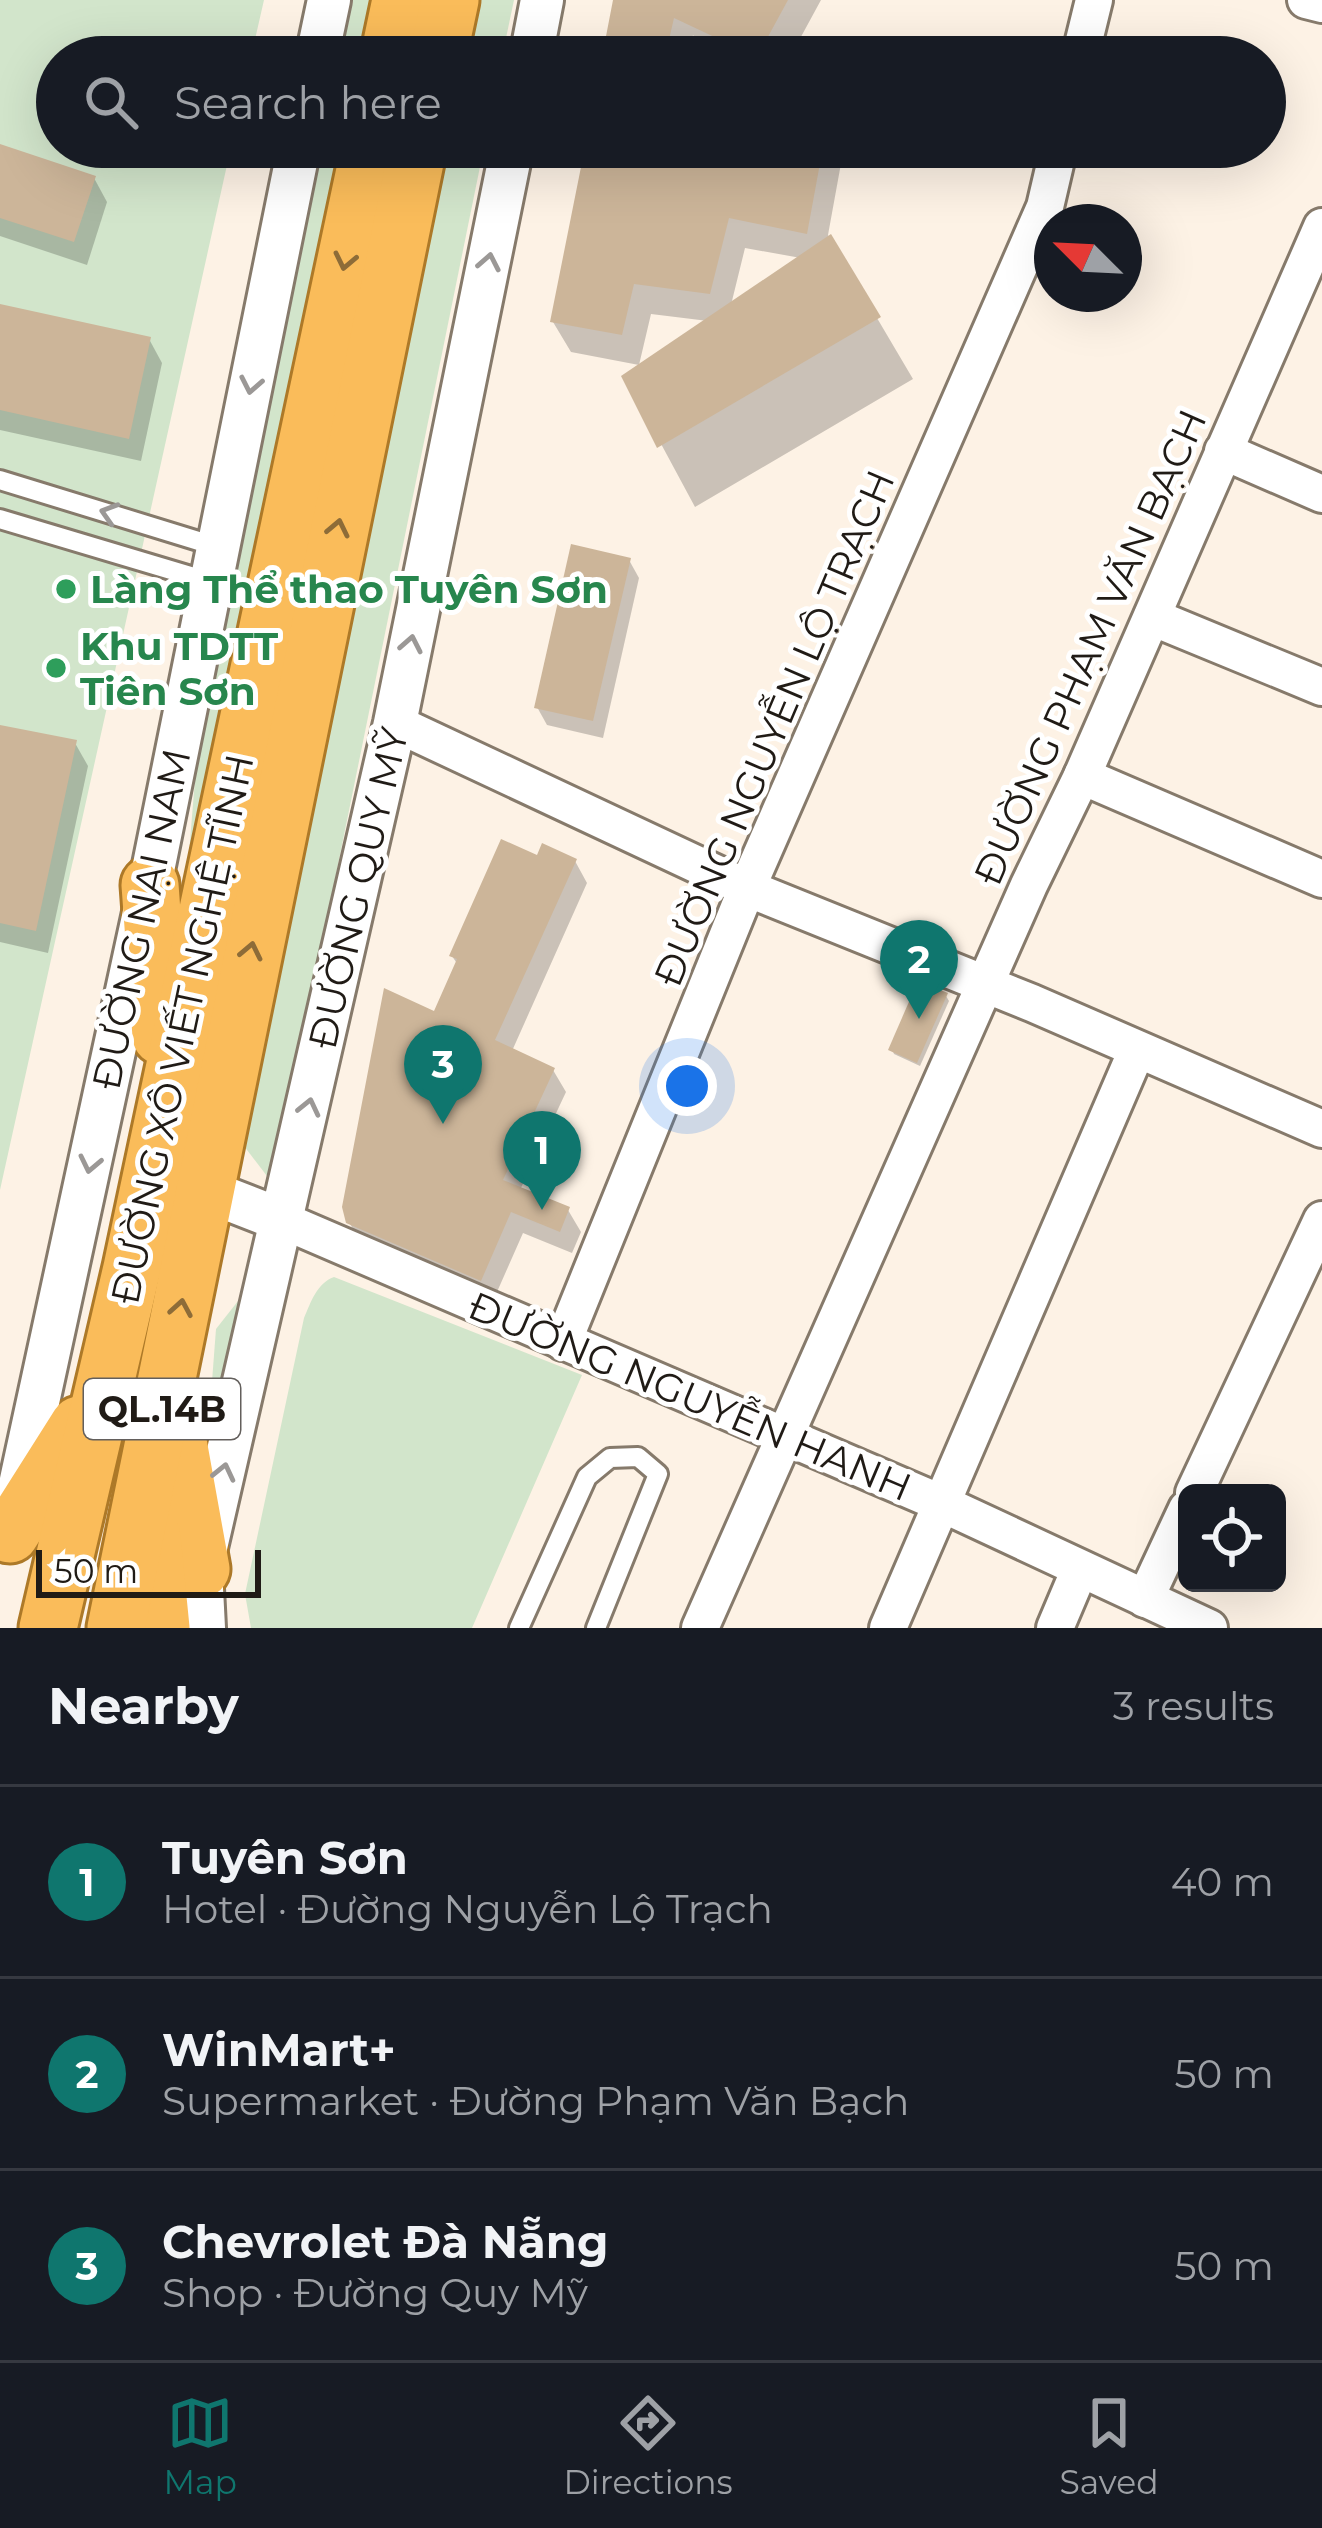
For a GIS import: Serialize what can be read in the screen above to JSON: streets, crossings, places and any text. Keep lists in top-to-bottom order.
{
  "streets": {
    "highway": ["ĐƯỜNG XÔ VIẾT NGHỆ TĨNH", "QL.14B"],
    "street": [
      "ĐƯỜNG PHẠM VĂN BẠCH",
      "ĐƯỜNG NGUYỄN LỘ TRẠCH",
      "ĐƯỜNG QUY MỸ",
      "ĐƯỜNG NẠI NAM",
      "ĐƯỜNG NGUYỄN HANH"
    ]
  },
  "crossings": [
    ["ĐƯỜNG PHẠM VĂN BẠCH", "ĐƯỜNG NGUYỄN HANH"],
    ["ĐƯỜNG NGUYỄN LỘ TRẠCH", "ĐƯỜNG NGUYỄN HANH"],
    ["ĐƯỜNG QUY MỸ", "ĐƯỜNG NGUYỄN HANH"],
    ["ĐƯỜNG XÔ VIẾT NGHỆ TĨNH", "ĐƯỜNG NGUYỄN HANH"]
  ],
  "one_way": ["ĐƯỜNG QUY MỸ", "ĐƯỜNG NẠI NAM"],
  "places": ["Làng Thể thao Tuyên Sơn", "Khu TDTT Tiên Sơn"],
  "scale_bar": "50 m",
  "north": "top left",
  "page": {
    "search": "Search here",
    "pins": ["2", "3", "1"],
    "scale": "50 m",
    "heading": ["Nearby", "3 results"],
    "list": [
      {
        "mark": "1",
        "name": "Tuyên Sơn",
        "note": "Hotel · Đường Nguyễn Lộ Trạch",
        "value": "40 m"
      },
      {
        "mark": "2",
        "name": "WinMart+",
        "note": "Supermarket · Đường Phạm Văn Bạch",
        "value": "50 m"
      },
      {
        "mark": "3",
        "name": "Chevrolet Đà Nẵng",
        "note": "Shop · Đường Quy Mỹ",
        "value": "50 m"
      }
    ],
    "nav": ["Map", "Directions", "Saved"]
  }
}
